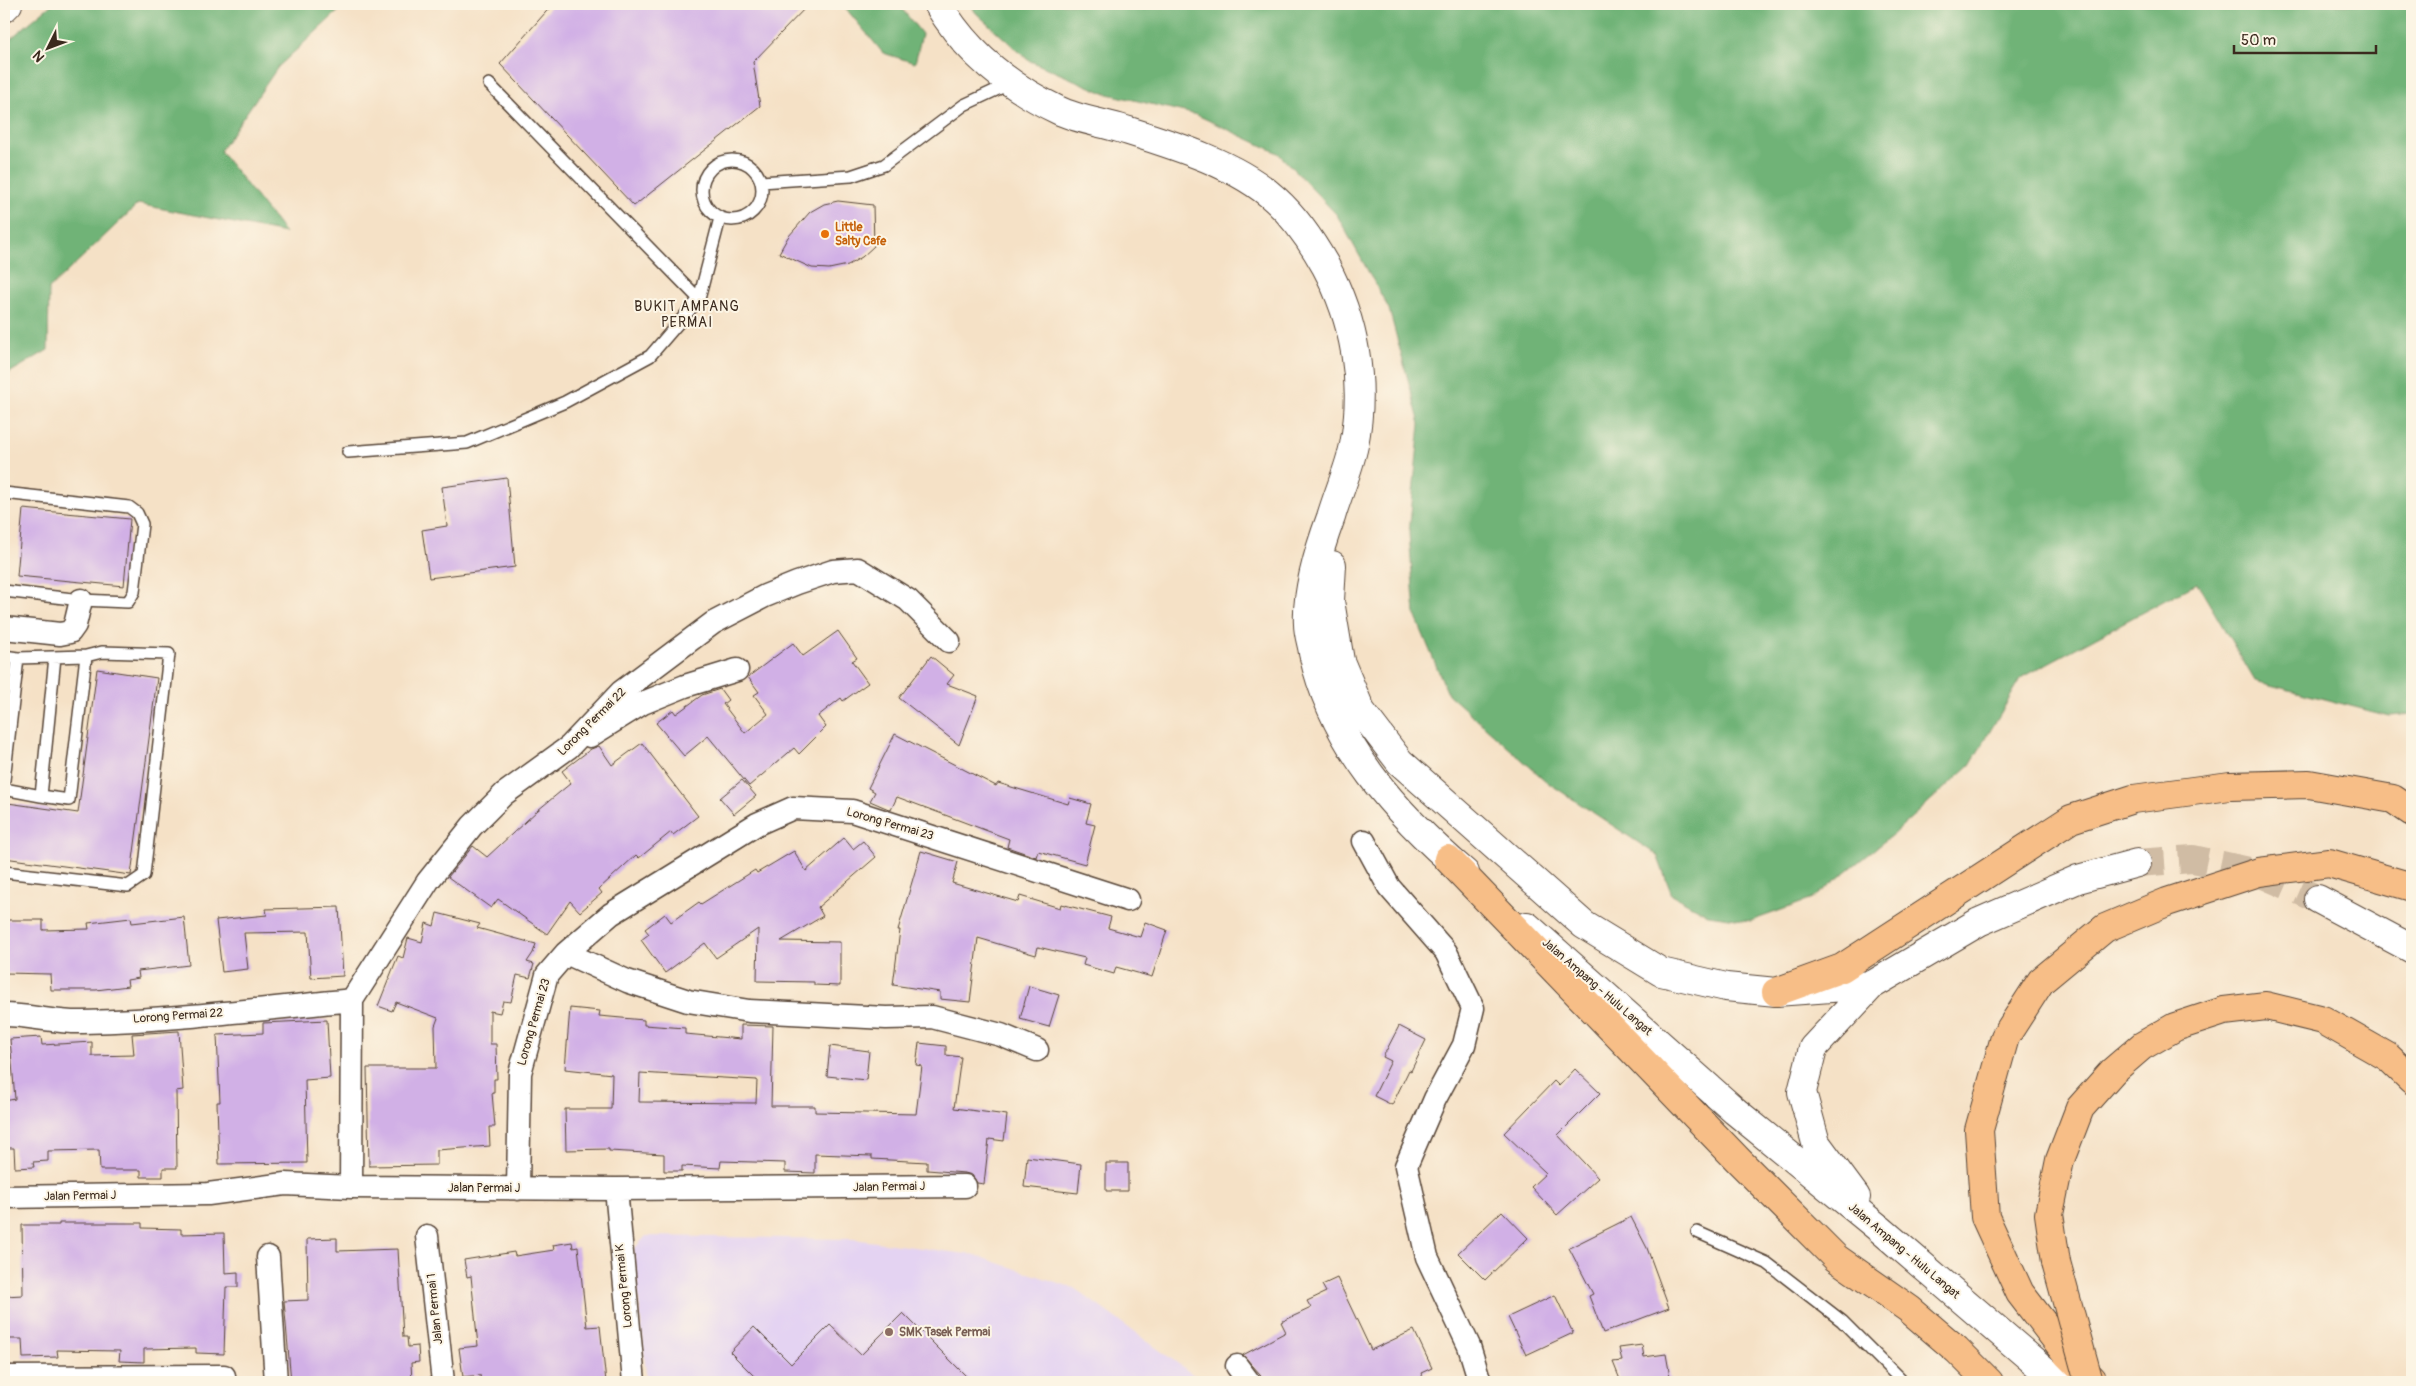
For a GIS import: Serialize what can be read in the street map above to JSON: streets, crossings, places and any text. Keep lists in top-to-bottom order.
{
  "streets": {
    "street": [
      "Lorong Permai 22",
      "Lorong Permai 23",
      "Jalan Ampang - Hulu Langat",
      "Jalan Permai J",
      "Lorong Permai K",
      "Jalan Permai 1"
    ]
  },
  "crossings": [
    ["Lorong Permai 23", "Jalan Permai J"],
    ["Jalan Permai J", "Lorong Permai K"]
  ],
  "districts": ["BUKIT AMPANG PERMAI"],
  "places": ["Little Salty Cafe", "SMK Tasek Permai"],
  "scale_bar": "50 m",
  "north": "bottom left"
}
